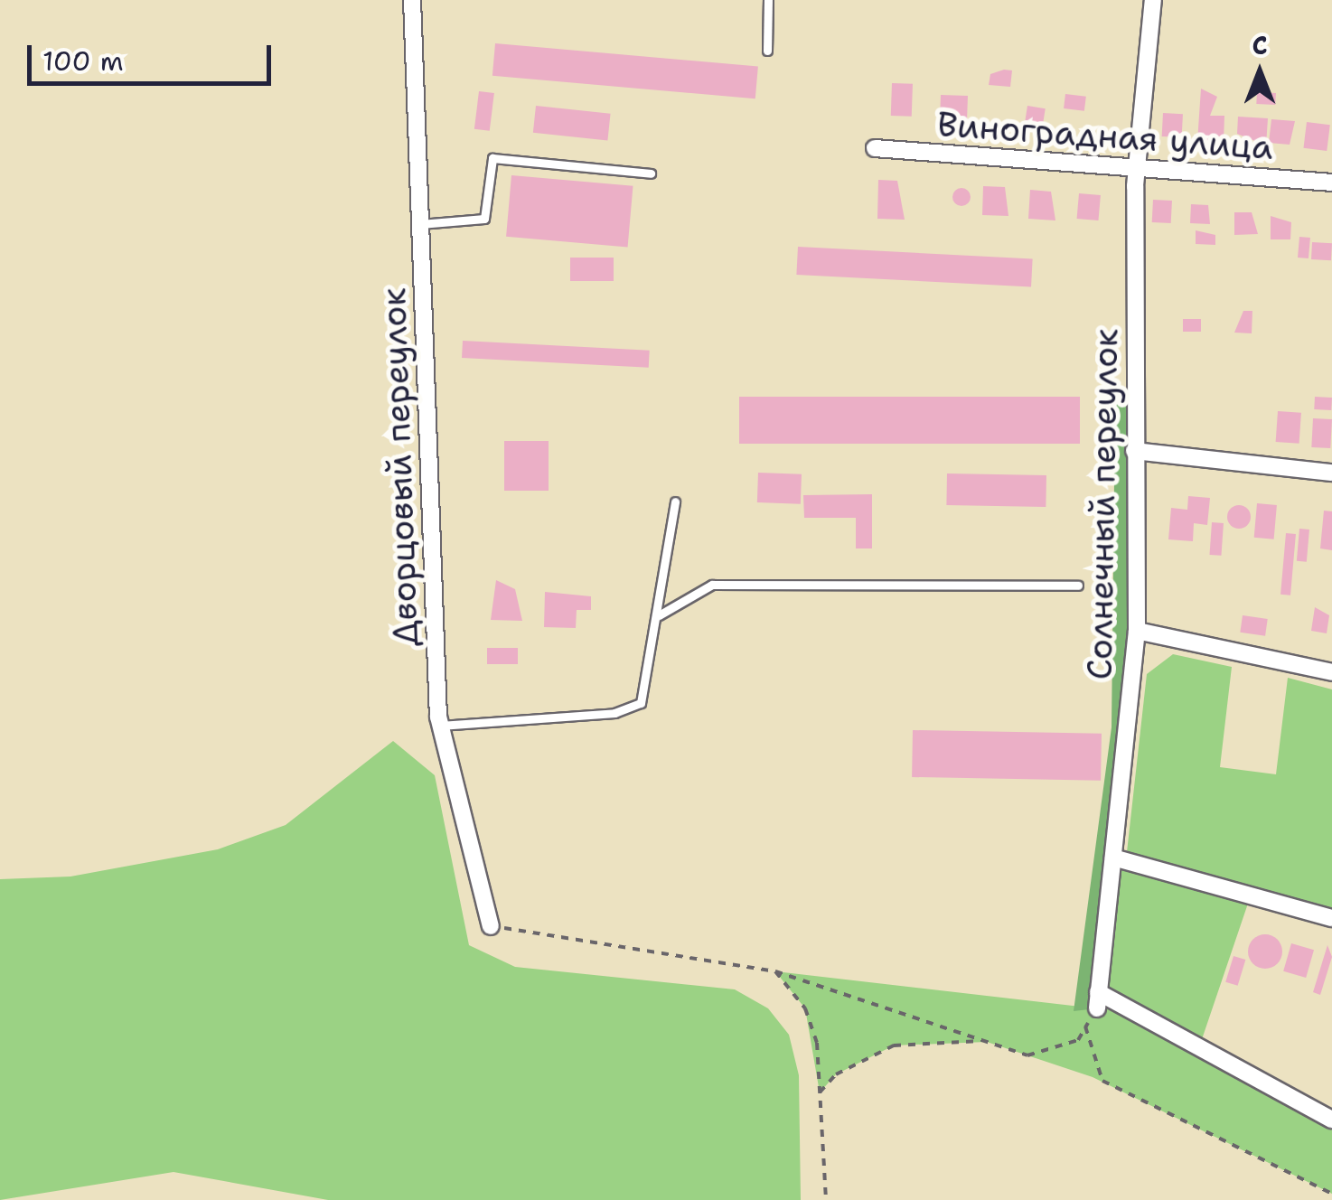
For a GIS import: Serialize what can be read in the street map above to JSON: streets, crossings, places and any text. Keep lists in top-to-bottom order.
{
  "streets": {
    "street": ["Виноградная улица", "Дворцовый переулок", "Солнечный переулок"]
  },
  "crossings": [
    ["Виноградная улица", "Солнечный переулок"]
  ],
  "scale_bar": "100 m",
  "north": "top"
}
